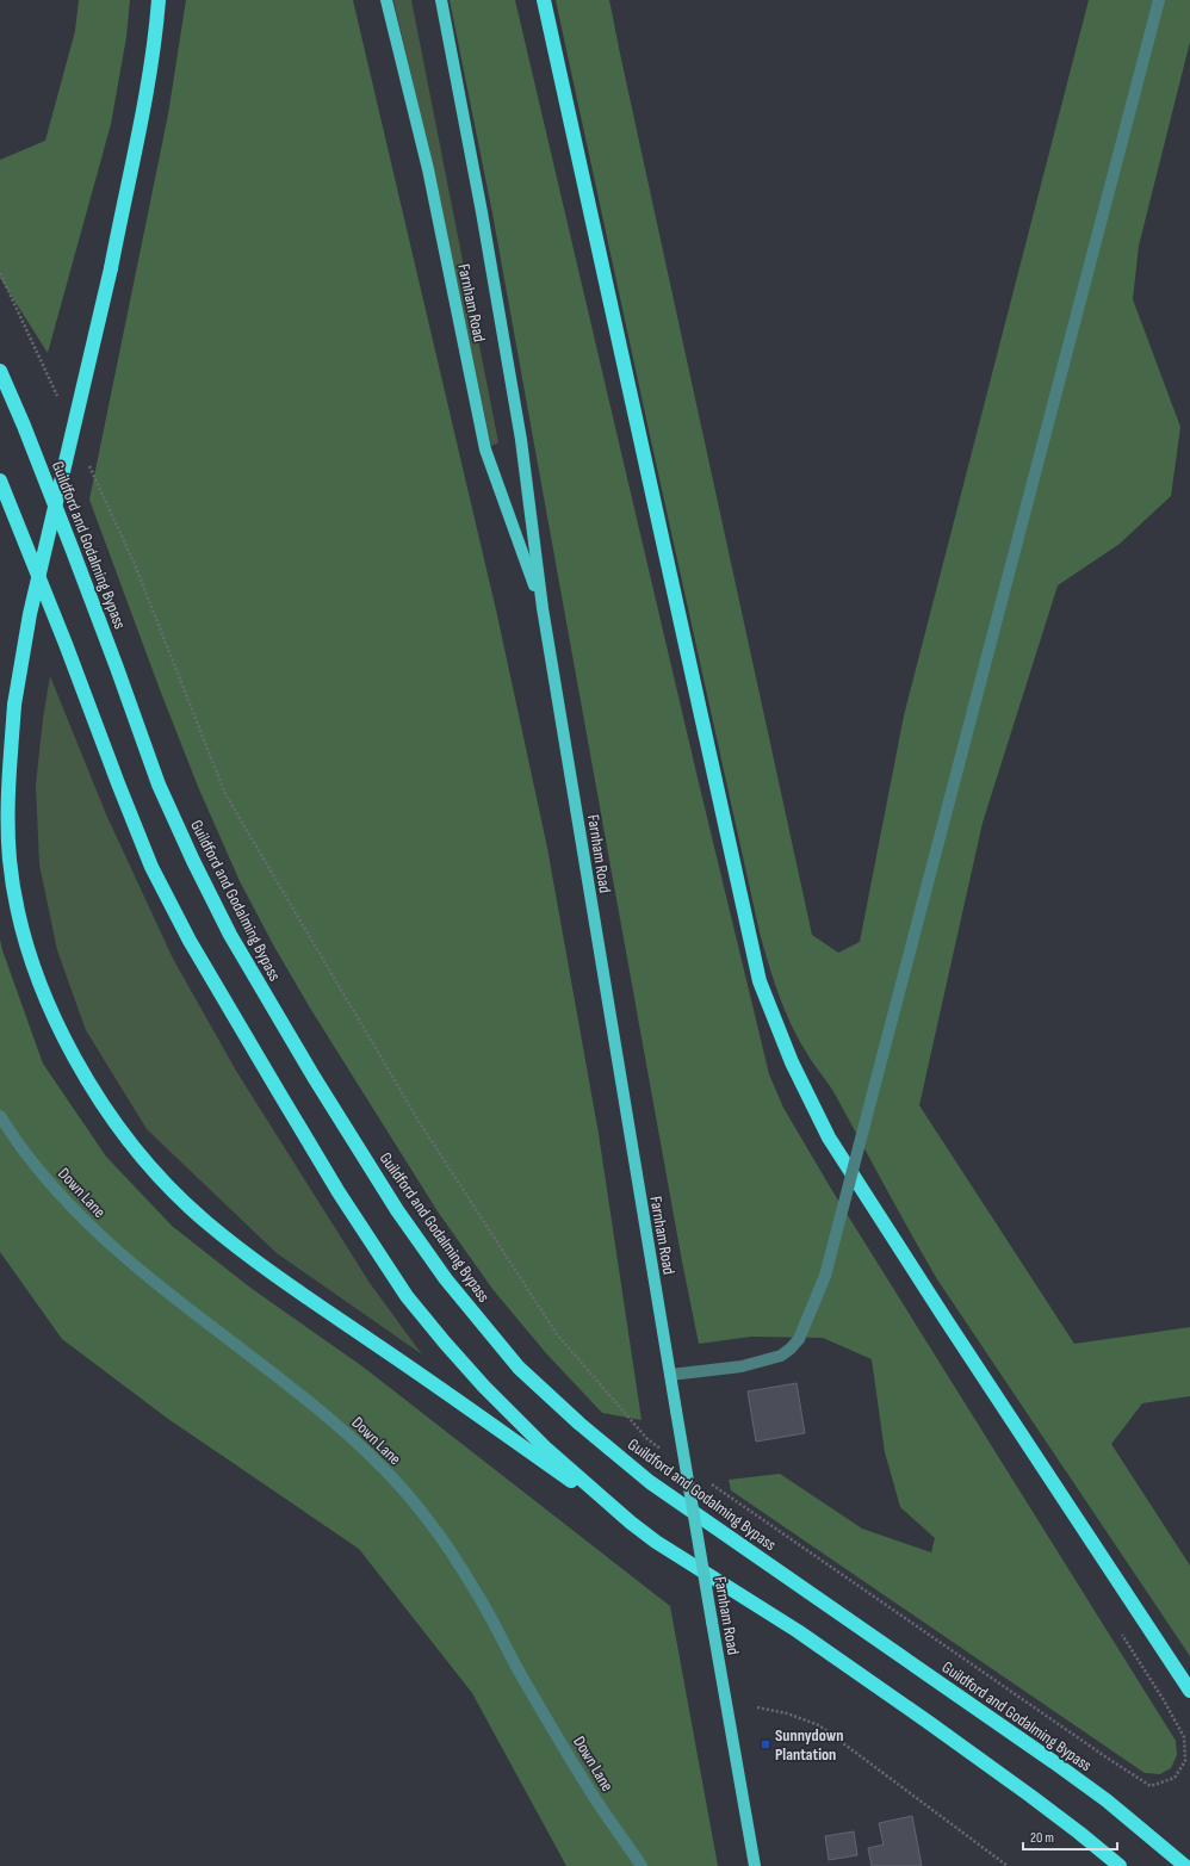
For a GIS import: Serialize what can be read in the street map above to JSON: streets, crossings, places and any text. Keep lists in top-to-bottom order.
{
  "streets": {
    "highway": ["Guildford and Godalming Bypass"],
    "main road": ["Farnham Road"],
    "street": ["Down Lane"]
  },
  "places": {
    "transit": ["Sunnydown Plantation"]
  },
  "scale_bar": "20 m"
}
